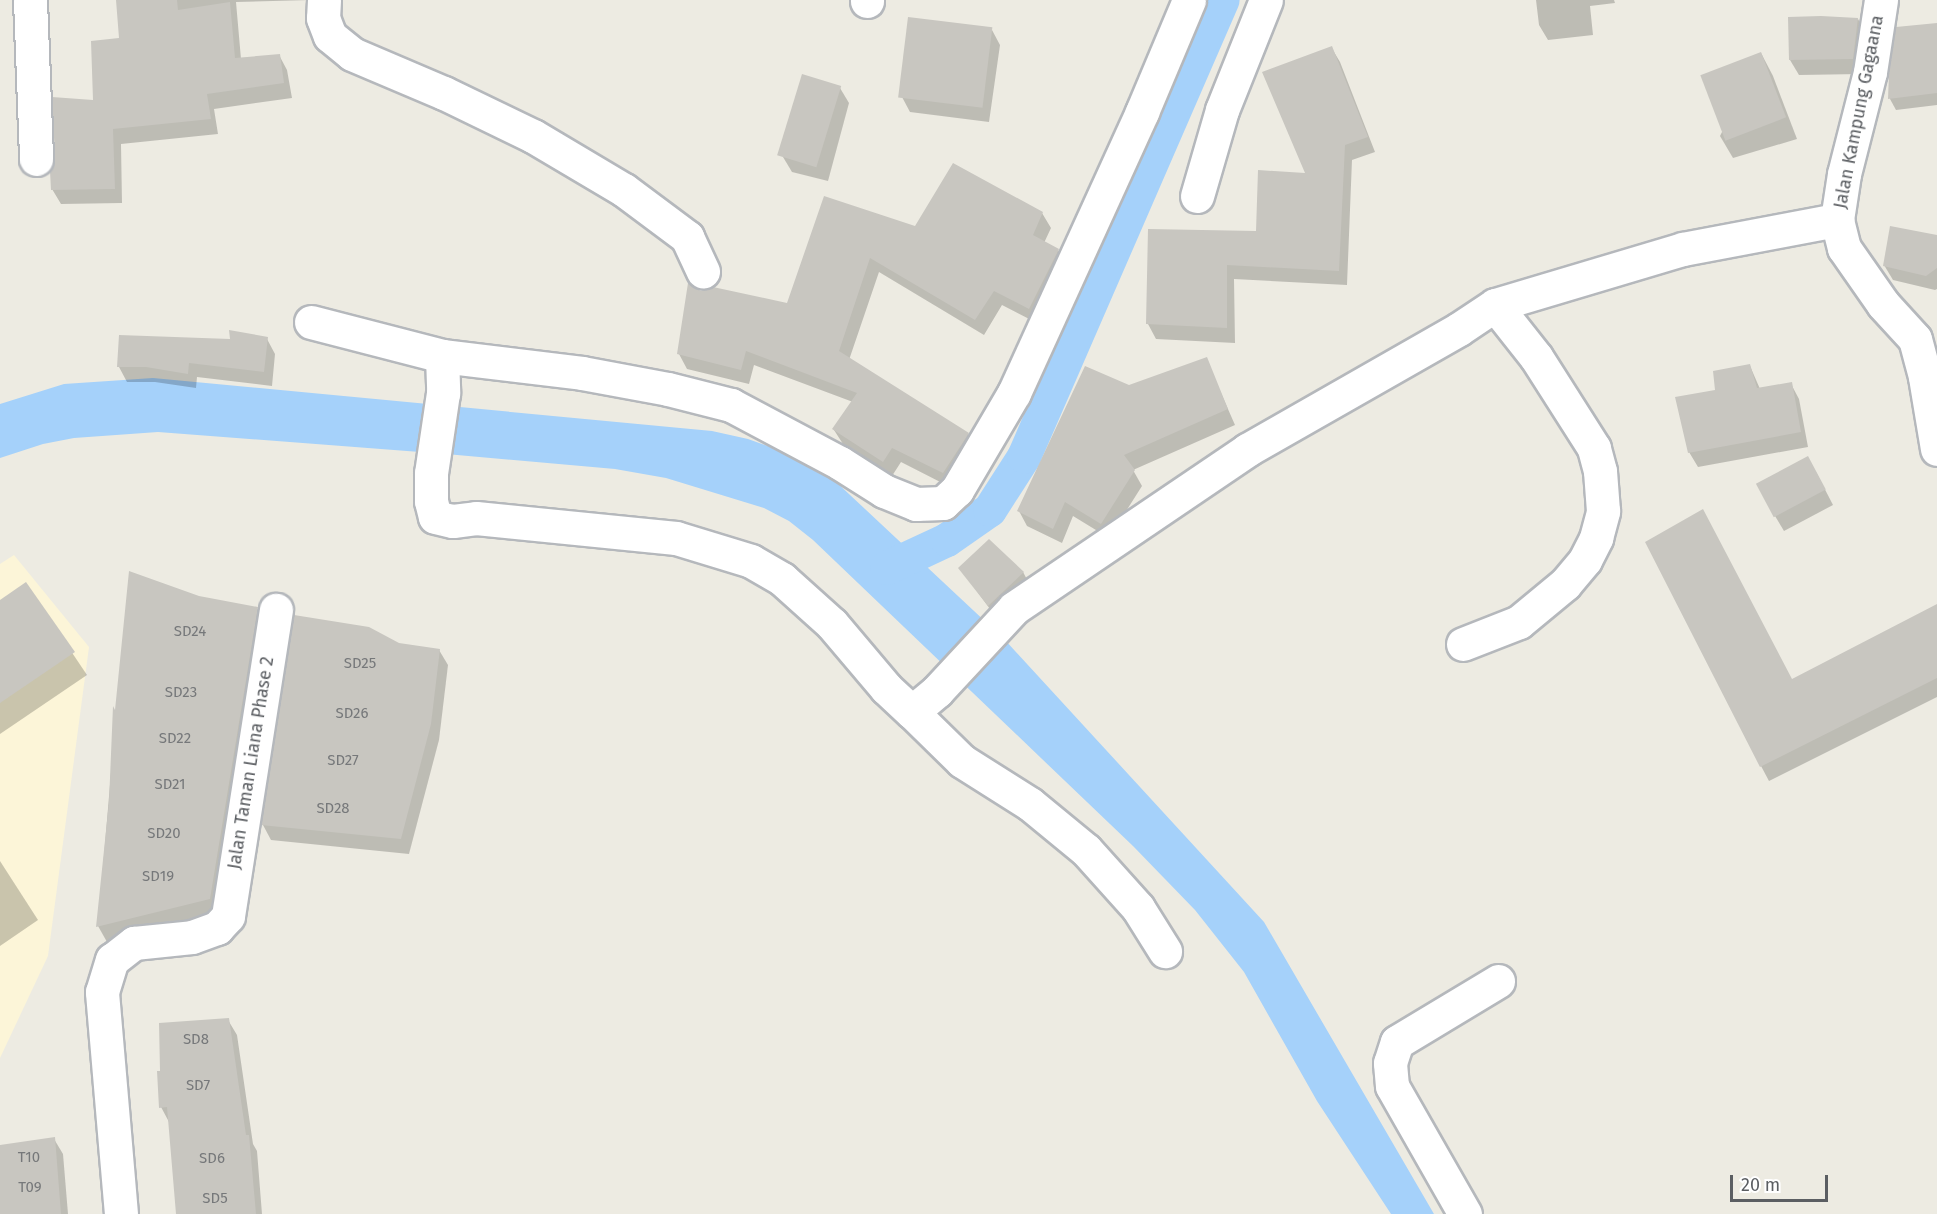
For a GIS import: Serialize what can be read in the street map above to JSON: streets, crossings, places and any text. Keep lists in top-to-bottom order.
{
  "streets": {
    "street": ["Jalan Kampung Gagaana", "Jalan Taman Liana Phase 2"]
  },
  "house_numbers": [
    "SD24",
    "SD25",
    "SD23",
    "SD26",
    "SD22",
    "SD27",
    "SD21",
    "SD28",
    "SD20",
    "SD19",
    "SD8",
    "SD7",
    "T10",
    "SD6",
    "T09",
    "SD5"
  ],
  "scale_bar": "20 m"
}
